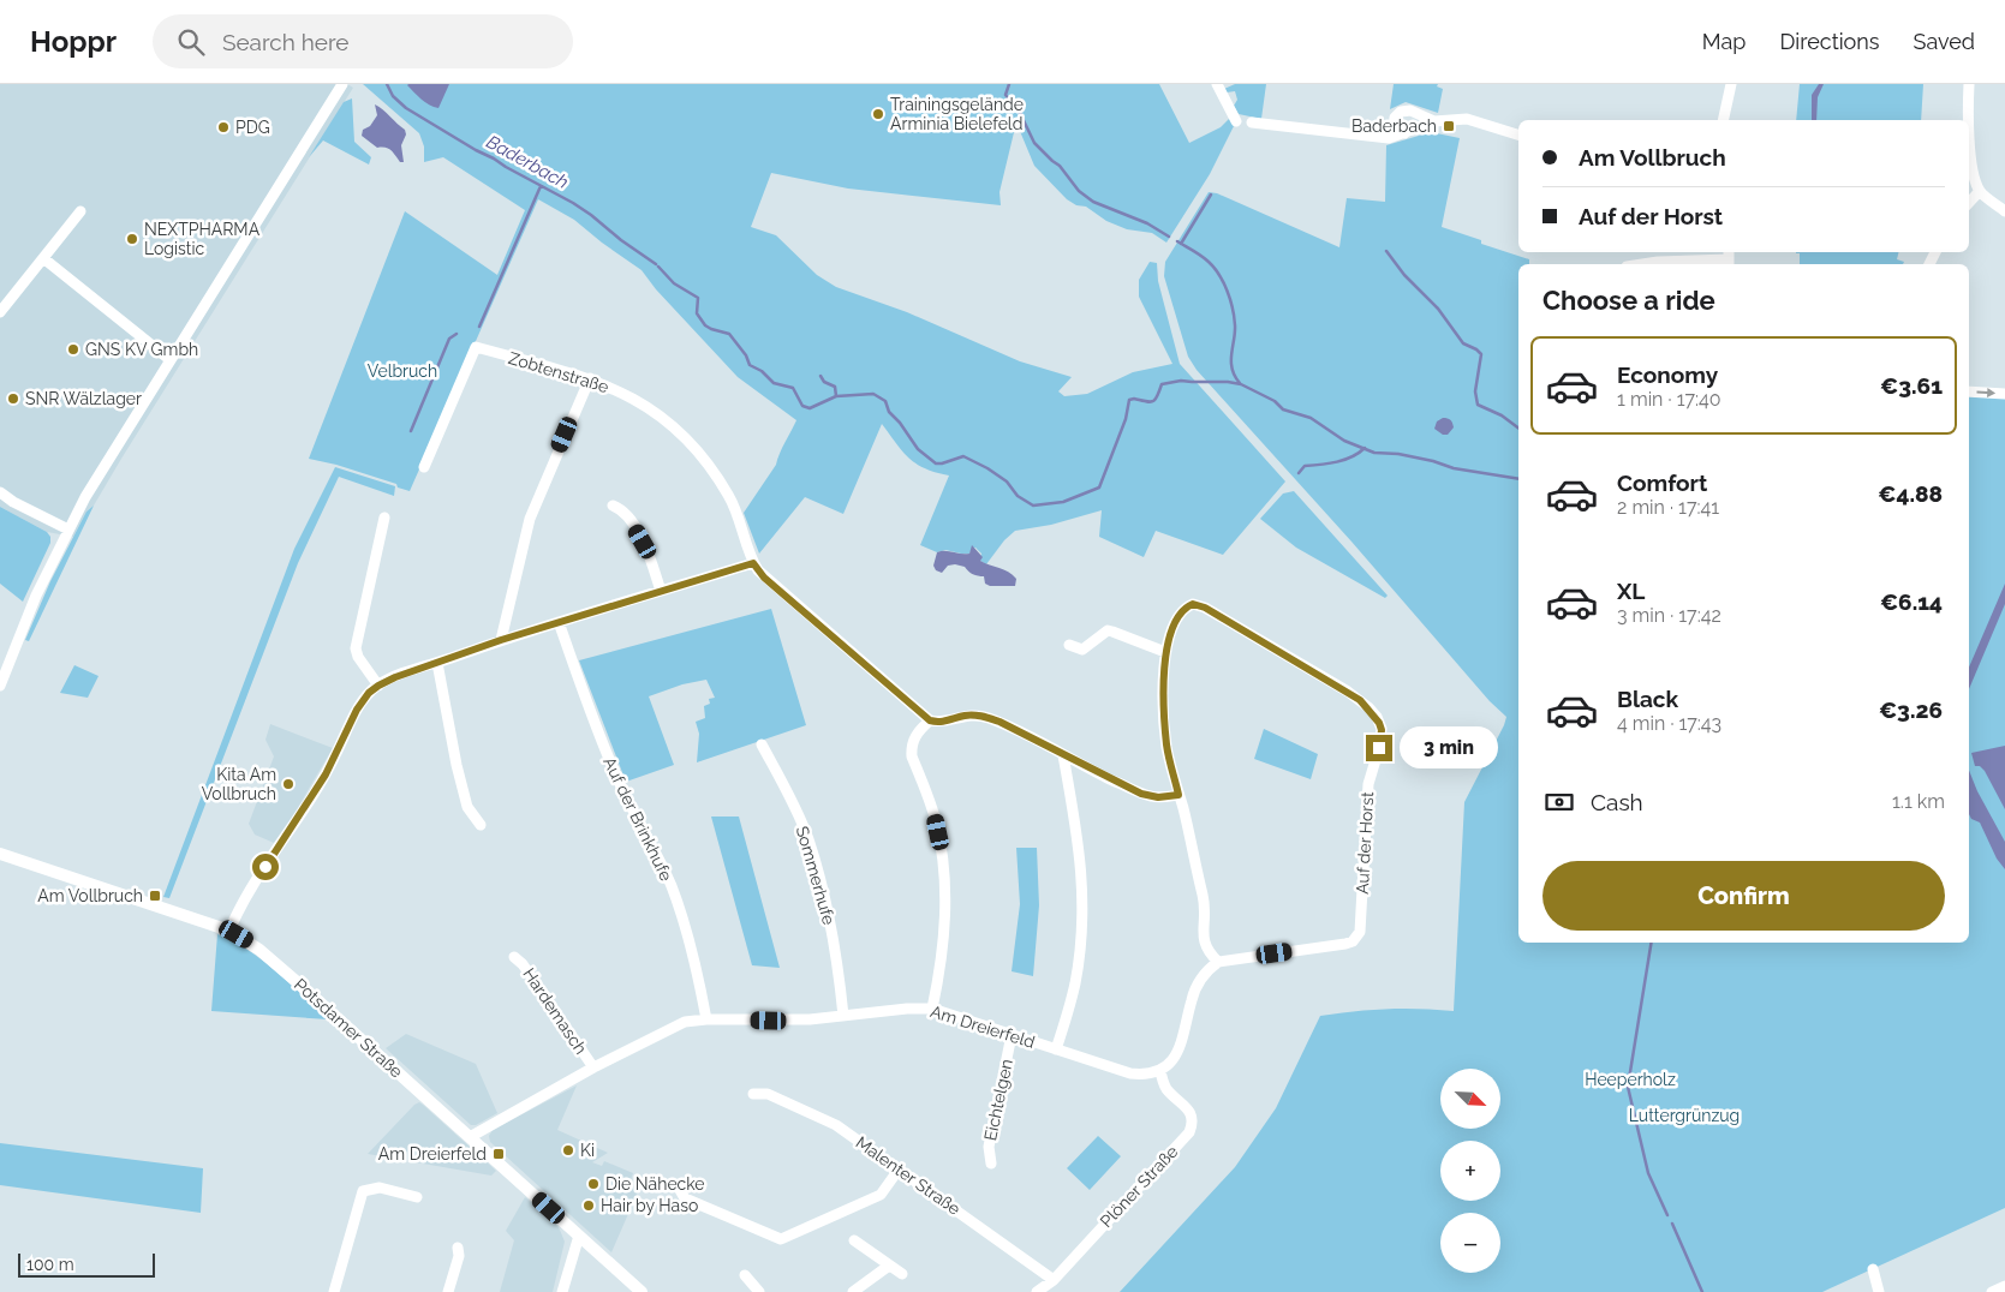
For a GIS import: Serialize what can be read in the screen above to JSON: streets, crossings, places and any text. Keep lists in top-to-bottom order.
{
  "streets": {
    "street": [
      "Zobtenstraße",
      "Auf der Brinkhufe",
      "Auf der Horst",
      "Sommerhufe",
      "Hardemasch",
      "Am Dreierfeld",
      "Potsdamer Straße",
      "Eichtelgen",
      "Malenter Straße",
      "Plöner Straße"
    ]
  },
  "crossings": [
    ["Auf der Brinkhufe", "Am Dreierfeld"],
    ["Sommerhufe", "Am Dreierfeld"],
    ["Hardemasch", "Am Dreierfeld"],
    ["Am Dreierfeld", "Potsdamer Straße"],
    ["Am Dreierfeld", "Eichtelgen"],
    ["Am Dreierfeld", "Plöner Straße"],
    ["Malenter Straße", "Plöner Straße"]
  ],
  "water": ["Baderbach"],
  "parks": ["Velbruch", "Heeperholz", "Luttergrünzug"],
  "places": {
    "other": [
      "Trainingsgelände Arminia Bielefeld",
      "PDG",
      "NEXTPHARMA Logistic",
      "GNS KV Gmbh",
      "SNR Wälzlager",
      "Kita Am Vollbruch",
      "Ki",
      "Die Nähecke",
      "Hair by Haso"
    ],
    "transit": ["Baderbach", "Am Vollbruch", "Am Dreierfeld"]
  },
  "scale_bar": "100 m",
  "north": "bottom right",
  "page": {
    "header": "Hoppr",
    "search": "Search here",
    "nav": ["Map", "Directions", "Saved"],
    "banner": ["Am Vollbruch", "Auf der Horst"],
    "heading": "Choose a ride",
    "list": [
      {
        "name": "Economy",
        "note": "1 min · 17:40",
        "value": "€3.61"
      },
      {
        "name": "Comfort",
        "note": "2 min · 17:41",
        "value": "€4.88"
      },
      {
        "name": "XL",
        "note": "3 min · 17:42",
        "value": "€6.14"
      },
      {
        "name": "Black",
        "note": "4 min · 17:43",
        "value": "€3.26"
      }
    ],
    "bubble": "3 min",
    "pay": ["Cash", "1.1 km"],
    "buttons": "Confirm",
    "map_buttons": ["+", "−"],
    "scale": "100 m"
  }
}
